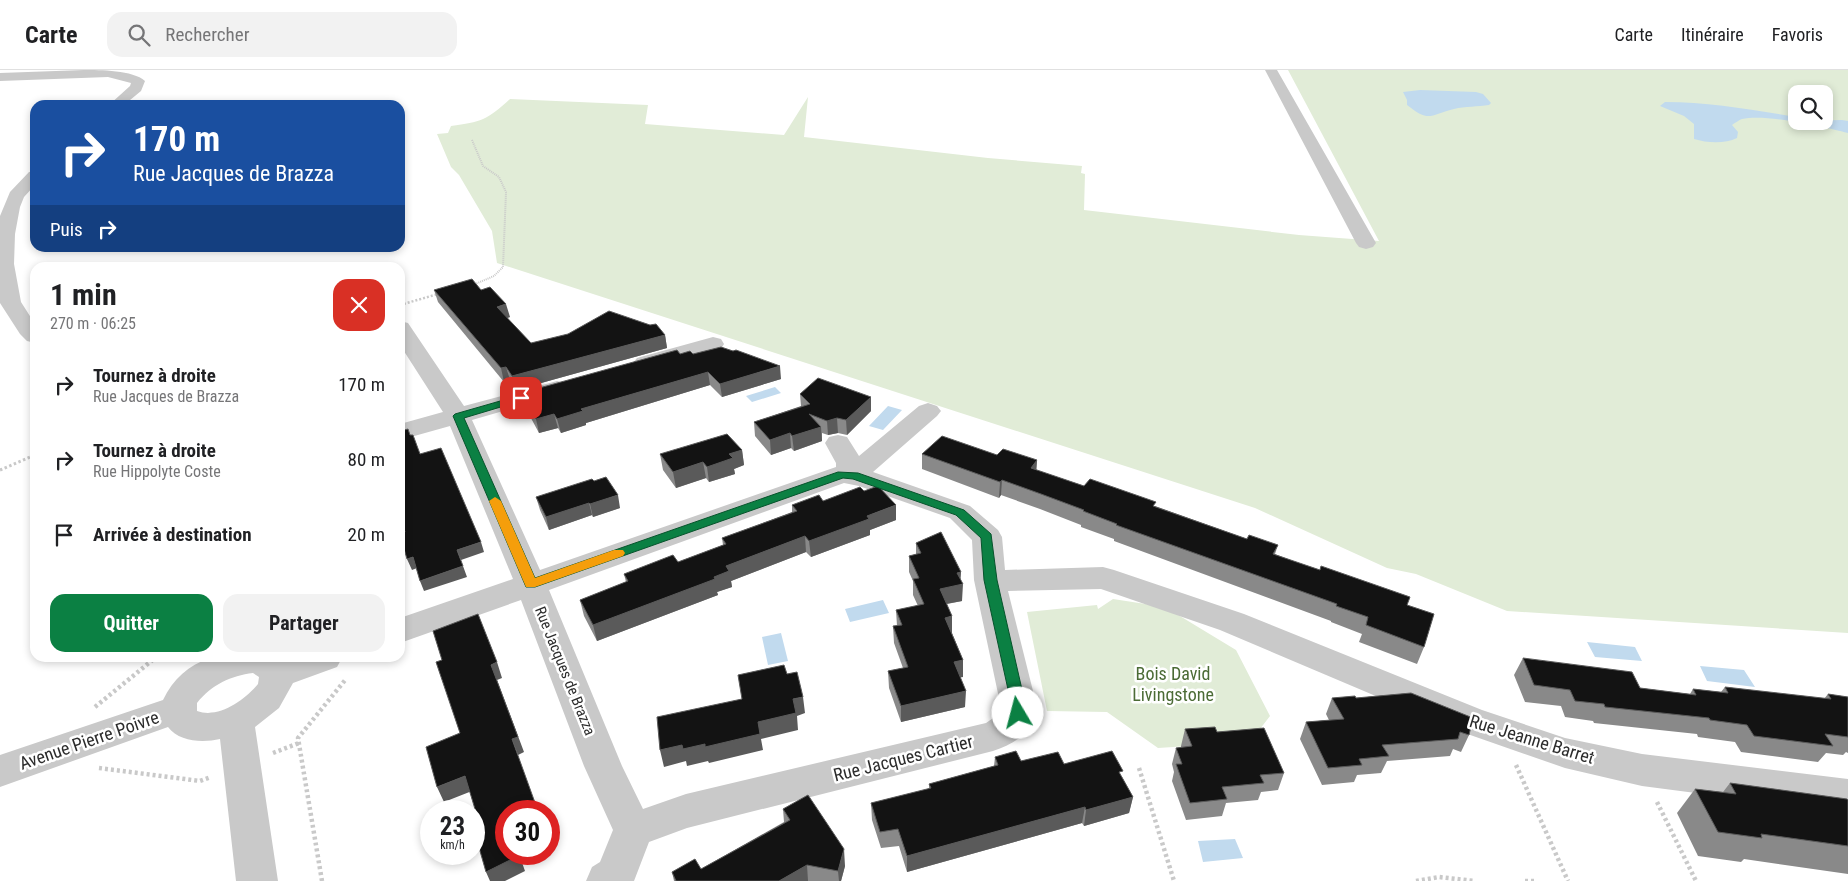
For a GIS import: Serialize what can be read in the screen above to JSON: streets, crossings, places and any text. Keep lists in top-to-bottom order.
{
  "streets": {
    "street": [
      "Rue Jacques de Brazza",
      "Rue Jeanne Barret",
      "Avenue Pierre Poivre",
      "Rue Jacques Cartier"
    ]
  },
  "crossings": [
    ["Rue Jacques de Brazza", "Rue Jacques Cartier"],
    ["Rue Jeanne Barret", "Rue Jacques Cartier"]
  ],
  "parks": ["Bois David Livingstone"],
  "page": {
    "header": "Carte",
    "search": "Rechercher",
    "nav": ["Carte", "Itinéraire", "Favoris"],
    "turn": ["170 m", "Rue Jacques de Brazza"],
    "then": "Puis",
    "heading": ["1 min", "270 m · 06:25"],
    "list": [
      {
        "name": "Tournez à droite",
        "note": "Rue Jacques de Brazza",
        "value": "170 m"
      },
      {
        "name": "Tournez à droite",
        "note": "Rue Hippolyte Coste",
        "value": "80 m"
      },
      {
        "name": "Arrivée à destination",
        "value": "20 m"
      }
    ],
    "buttons": ["Quitter", "Partager"],
    "speed": "23 km/h",
    "limit": "30"
  }
}
